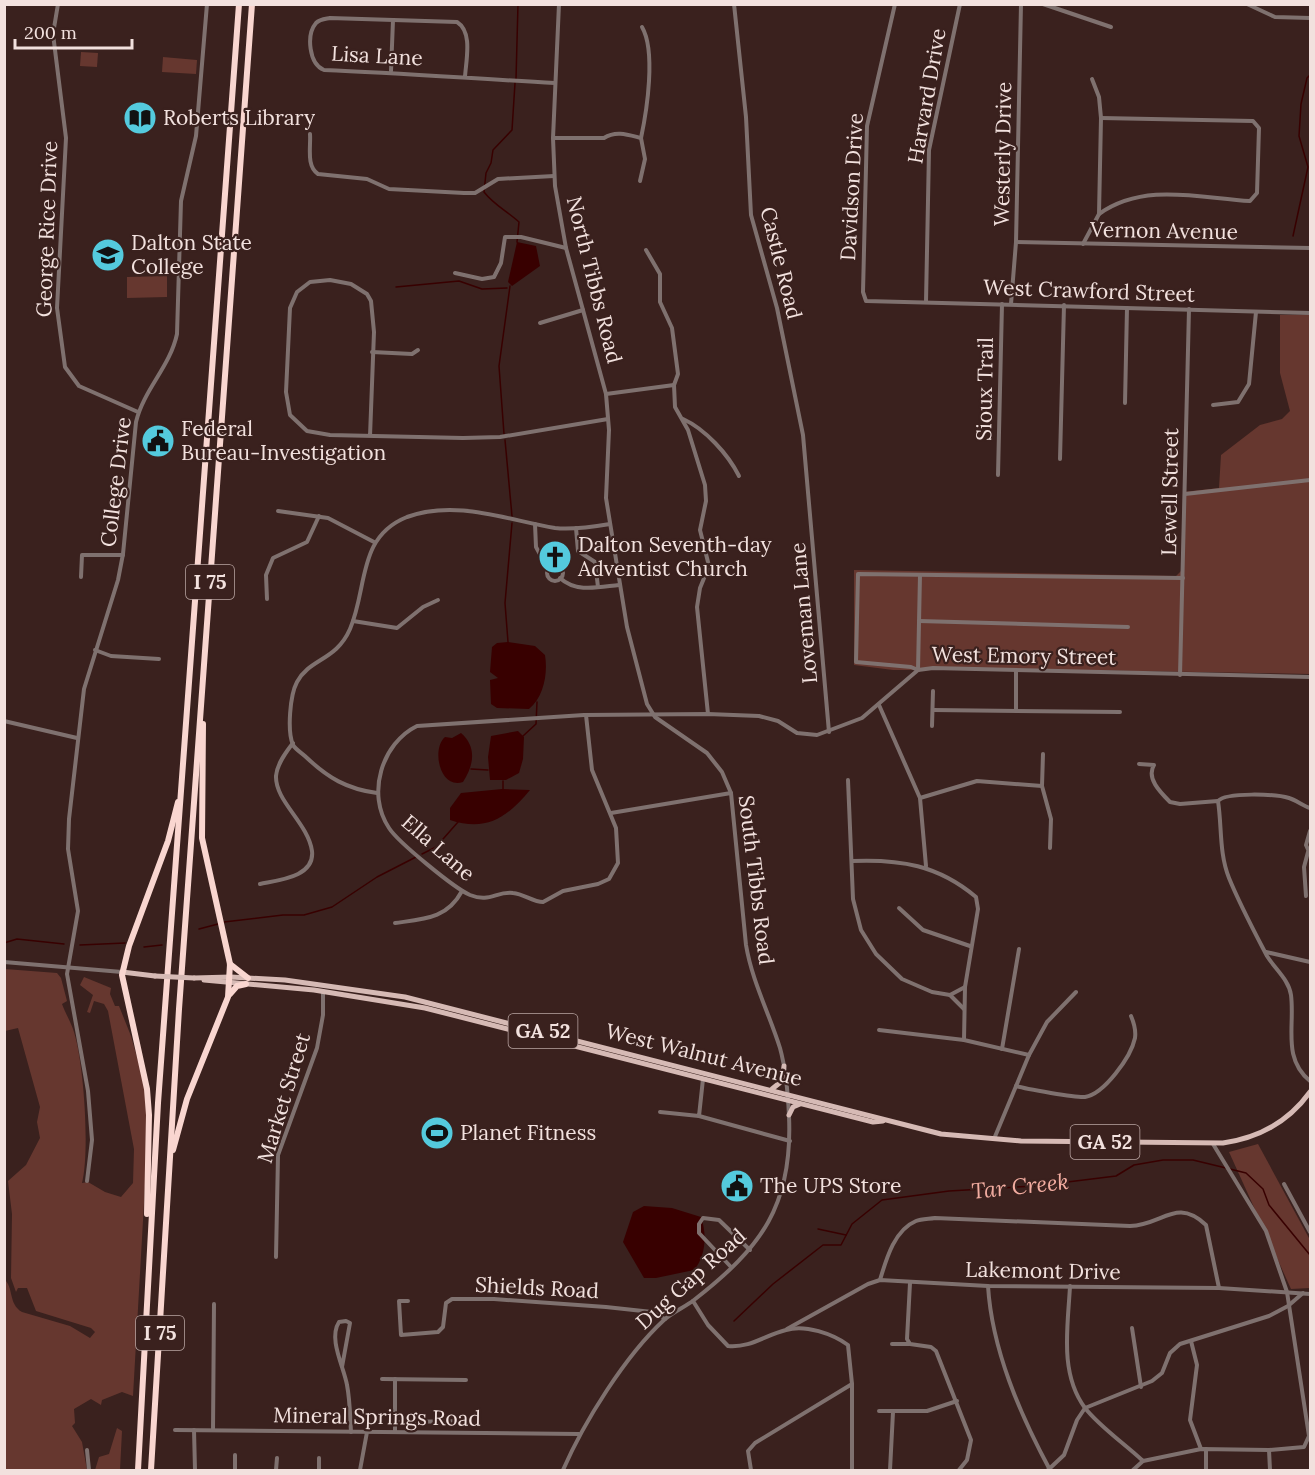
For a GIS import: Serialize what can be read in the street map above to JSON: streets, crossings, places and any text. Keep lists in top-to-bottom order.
{
  "streets": {
    "highway": ["I 75"],
    "main road": ["GA 52", "West Walnut Avenue"],
    "street": [
      "Lisa Lane",
      "Harvard Drive",
      "Westerly Drive",
      "Davidson Drive",
      "George Rice Drive",
      "Vernon Avenue",
      "Castle Road",
      "North Tibbs Road",
      "West Crawford Street",
      "Sioux Trail",
      "College Drive",
      "Lewell Street",
      "Loveman Lane",
      "West Emory Street",
      "Ella Lane",
      "South Tibbs Road",
      "Market Street",
      "Lakemont Drive",
      "Dug Gap Road",
      "Shields Road",
      "Mineral Springs Road"
    ]
  },
  "crossings": [
    ["Lisa Lane", "North Tibbs Road"],
    ["Harvard Drive", "West Crawford Street"],
    ["Westerly Drive", "Vernon Avenue"],
    ["Westerly Drive", "West Crawford Street"],
    ["Davidson Drive", "West Crawford Street"],
    ["George Rice Drive", "College Drive"],
    ["Castle Road", "Loveman Lane"],
    ["North Tibbs Road", "South Tibbs Road"],
    ["West Crawford Street", "Sioux Trail"],
    ["West Crawford Street", "Lewell Street"],
    ["Lewell Street", "West Emory Street"],
    ["Loveman Lane", "West Emory Street"],
    ["West Emory Street", "Ella Lane"],
    ["West Emory Street", "South Tibbs Road"],
    ["Ella Lane", "South Tibbs Road"],
    ["South Tibbs Road", "West Walnut Avenue"],
    ["South Tibbs Road", "Dug Gap Road"],
    ["West Walnut Avenue", "Market Street"],
    ["West Walnut Avenue", "Dug Gap Road"],
    ["Dug Gap Road", "Shields Road"],
    ["Dug Gap Road", "Mineral Springs Road"]
  ],
  "water": ["Tar Creek"],
  "places": {
    "library": ["Roberts Library"],
    "school or university": ["Dalton State College"],
    "public building": ["Federal Bureau-Investigation", "The UPS Store"],
    "church": ["Dalton Seventh-day Adventist Church"],
    "sports": ["Planet Fitness"]
  },
  "scale_bar": "200 m"
}
